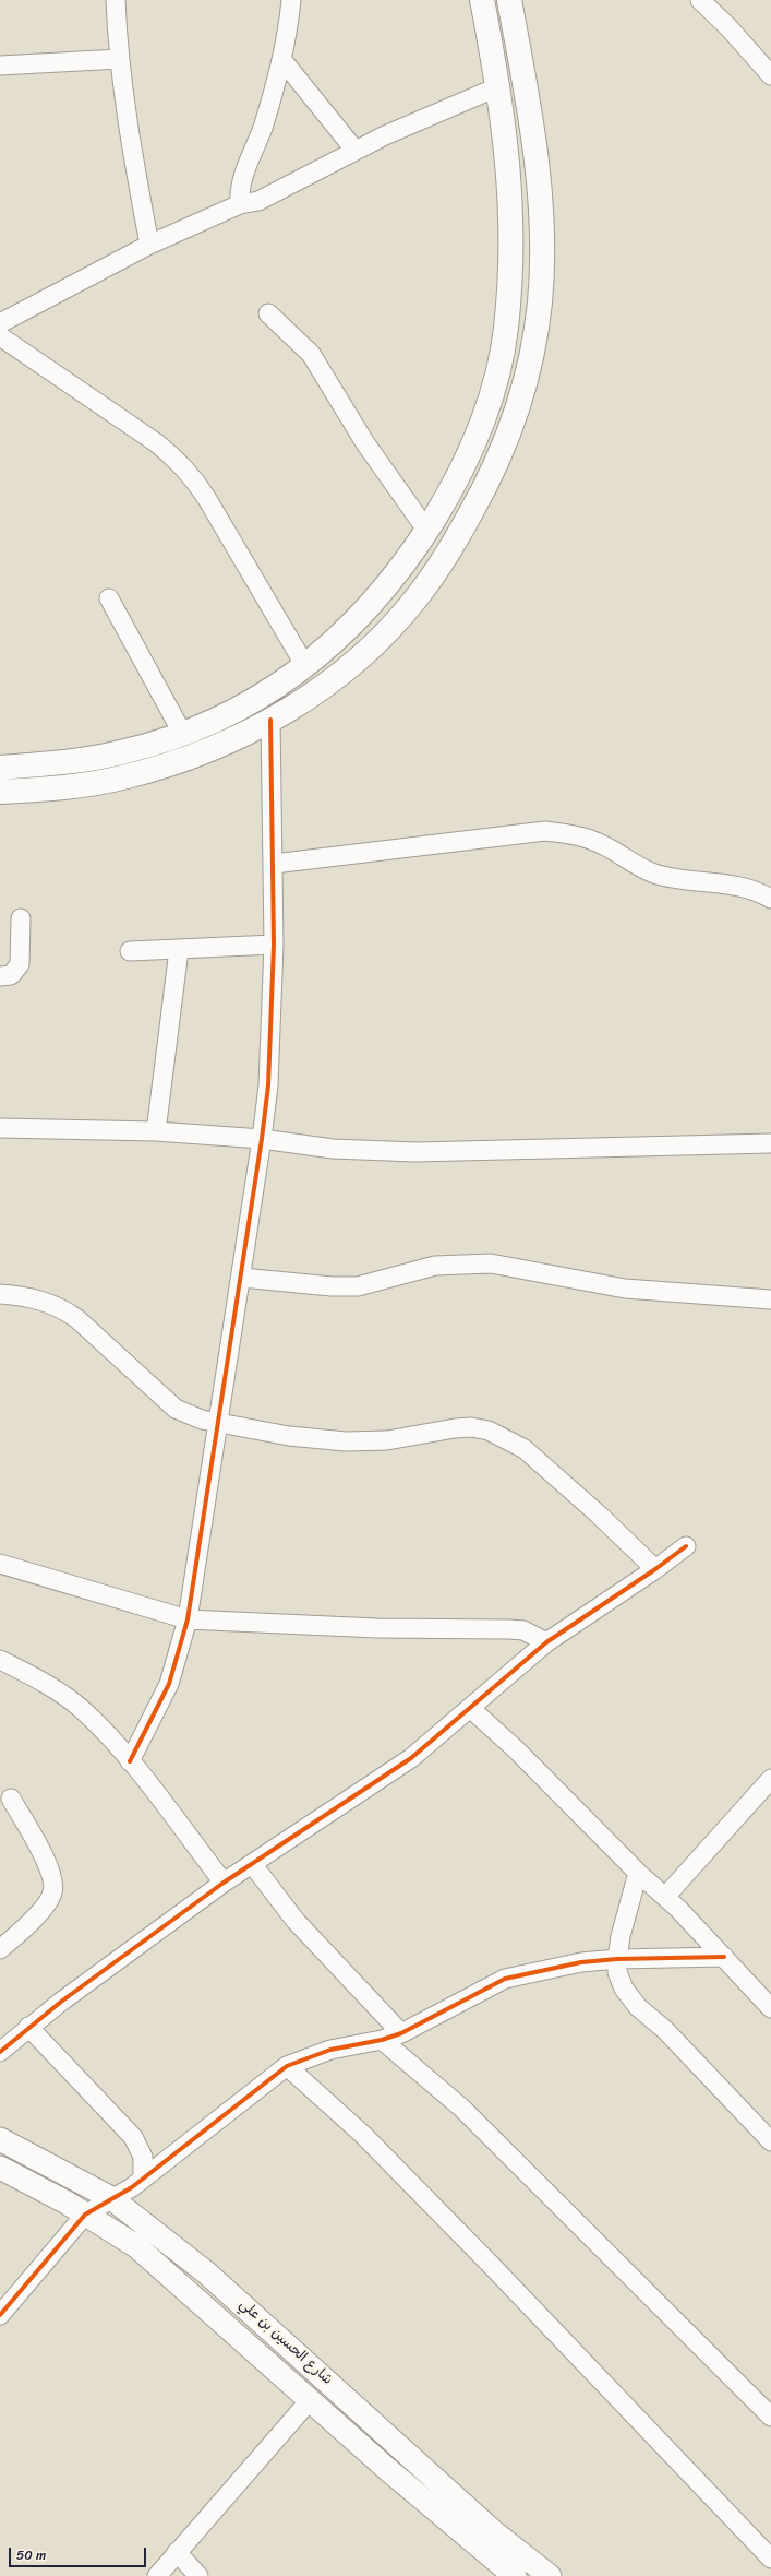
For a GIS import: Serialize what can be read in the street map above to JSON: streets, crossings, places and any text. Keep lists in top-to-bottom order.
{
  "streets": {
    "street": ["شارع الحسين بن علي"]
  },
  "scale_bar": "50 m"
}
